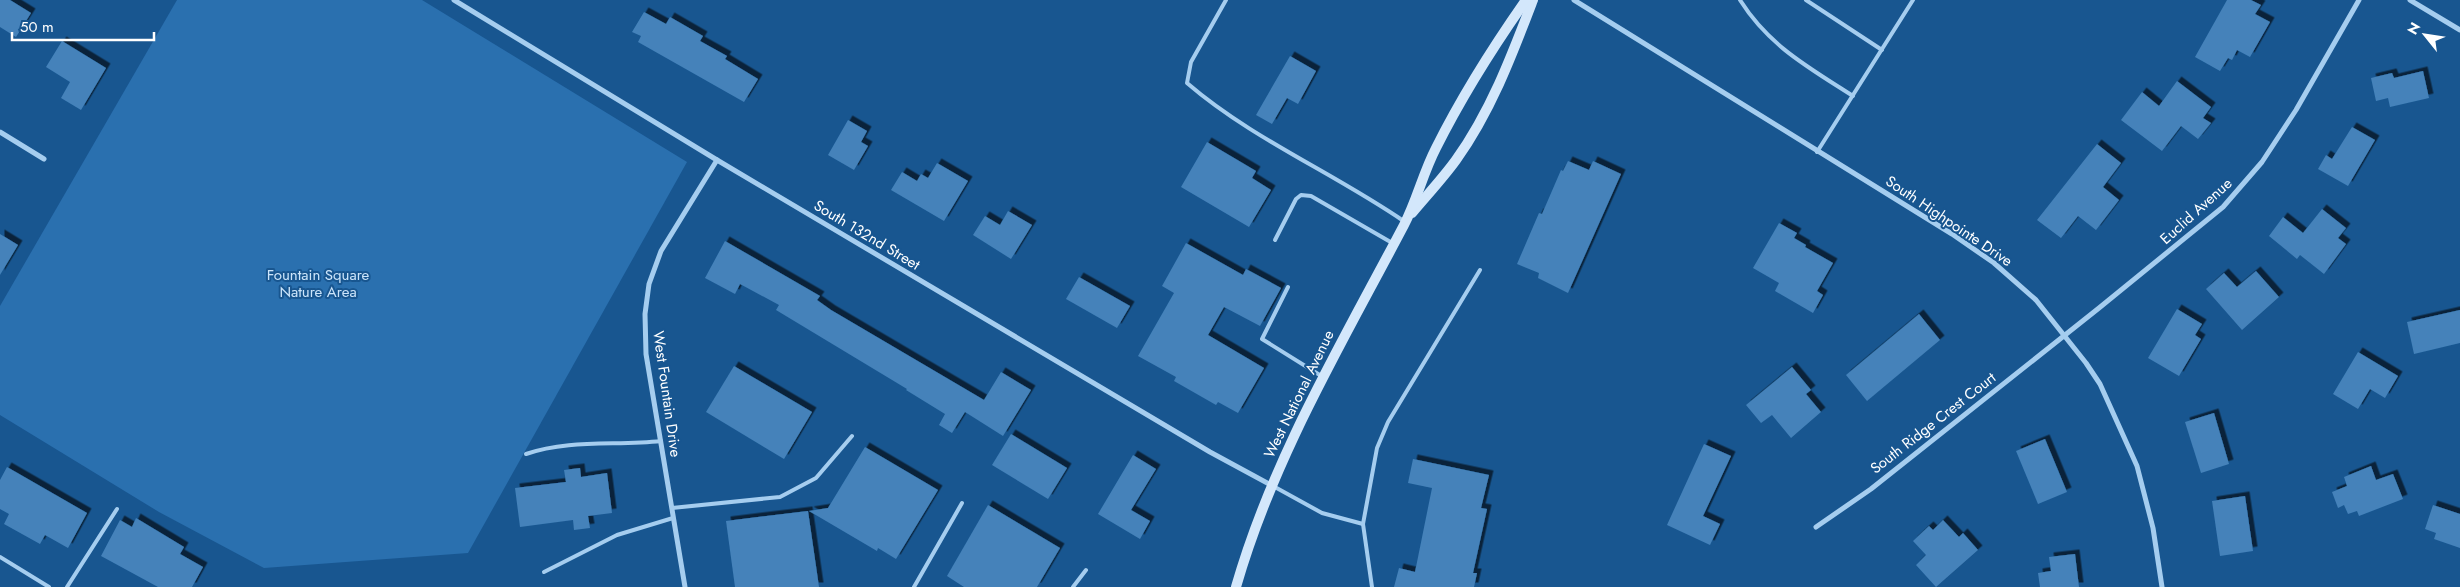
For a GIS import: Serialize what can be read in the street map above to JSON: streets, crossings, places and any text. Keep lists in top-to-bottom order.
{
  "streets": {
    "main road": ["West National Avenue"],
    "street": [
      "Euclid Avenue",
      "South Highpointe Drive",
      "South 132nd Street",
      "West Fountain Drive",
      "South Ridge Crest Court"
    ]
  },
  "crossings": [
    ["Euclid Avenue", "South Highpointe Drive"],
    ["Euclid Avenue", "South Ridge Crest Court"],
    ["South Highpointe Drive", "South Ridge Crest Court"],
    ["South 132nd Street", "West Fountain Drive"],
    ["South 132nd Street", "West National Avenue"]
  ],
  "parks": ["Fountain Square Nature Area"],
  "scale_bar": "50 m",
  "north": "top left"
}
